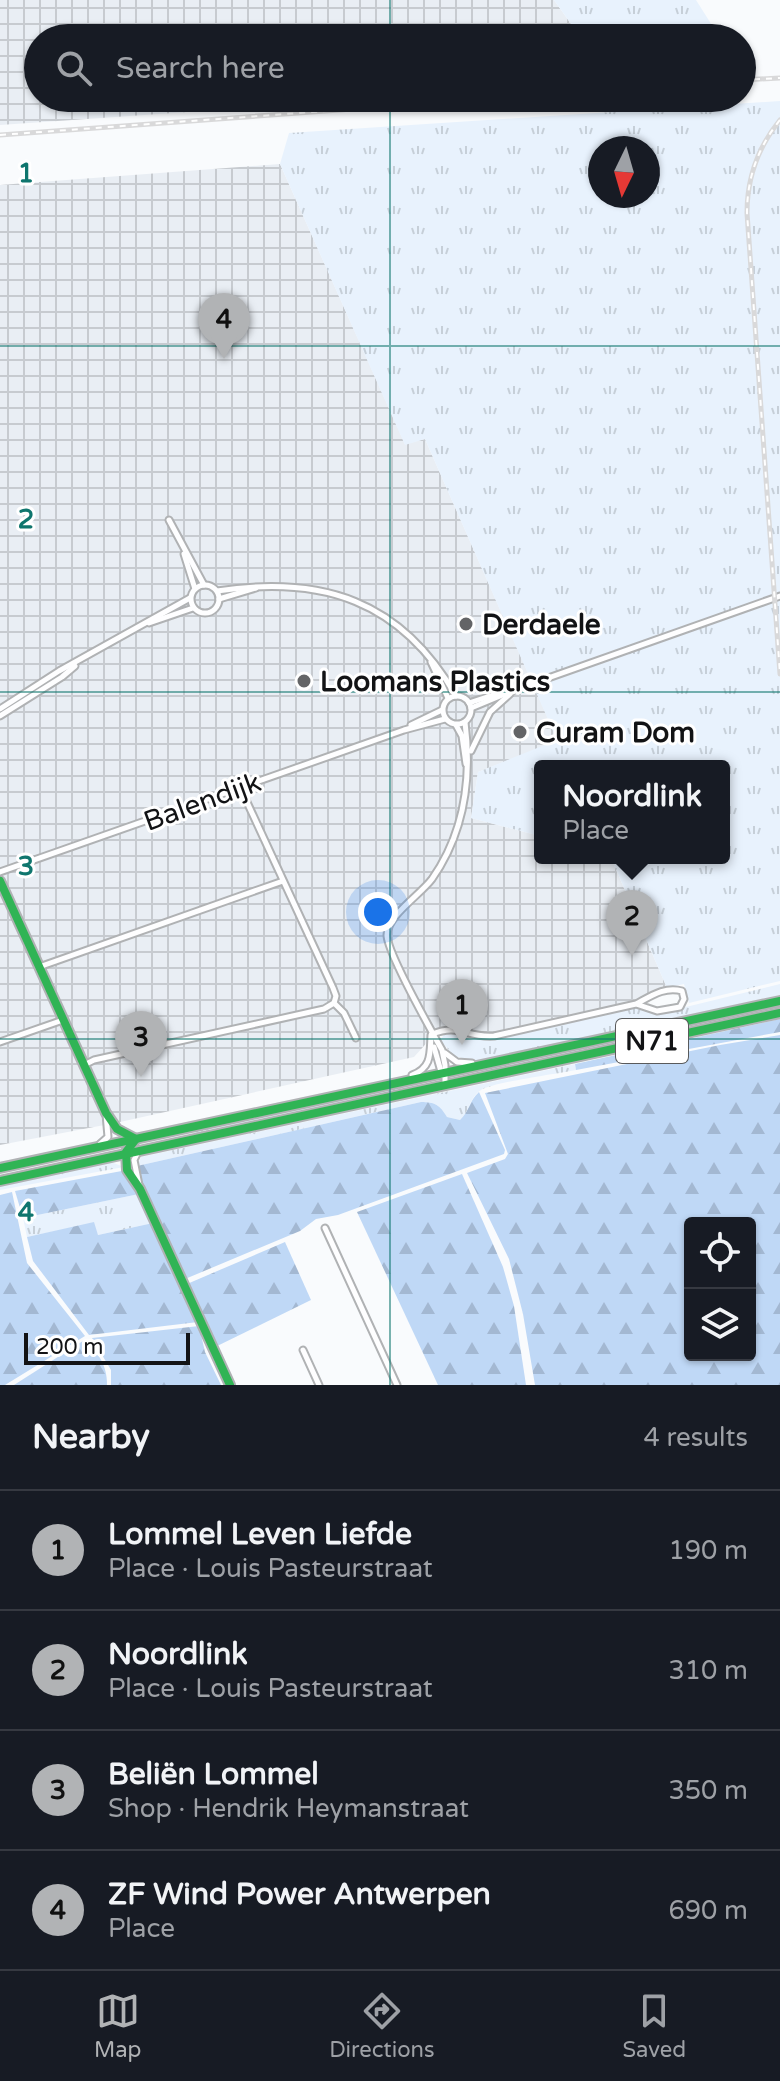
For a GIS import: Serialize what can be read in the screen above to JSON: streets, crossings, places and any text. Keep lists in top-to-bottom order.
{
  "streets": {
    "main road": ["N71"],
    "street": ["Balendijk"]
  },
  "places": ["Derdaele", "Loomans Plastics", "Curam Dom"],
  "scale_bar": "200 m",
  "north": "bottom",
  "page": {
    "search": "Search here",
    "pins": [
      "4",
      "2",
      "1",
      "3"
    ],
    "popup": ["Noordlink", "Place"],
    "scale": "200 m",
    "heading": ["Nearby", "4 results"],
    "list": [
      {
        "mark": "1",
        "name": "Lommel Leven Liefde",
        "note": "Place · Louis Pasteurstraat",
        "value": "190 m"
      },
      {
        "mark": "2",
        "name": "Noordlink",
        "note": "Place · Louis Pasteurstraat",
        "value": "310 m"
      },
      {
        "mark": "3",
        "name": "Beliën Lommel",
        "note": "Shop · Hendrik Heymanstraat",
        "value": "350 m"
      },
      {
        "mark": "4",
        "name": "ZF Wind Power Antwerpen",
        "note": "Place",
        "value": "690 m"
      }
    ],
    "nav": ["Map", "Directions", "Saved"]
  },
  "grid": {
    "rows": [
      "1",
      "2",
      "3",
      "4"
    ]
  }
}
